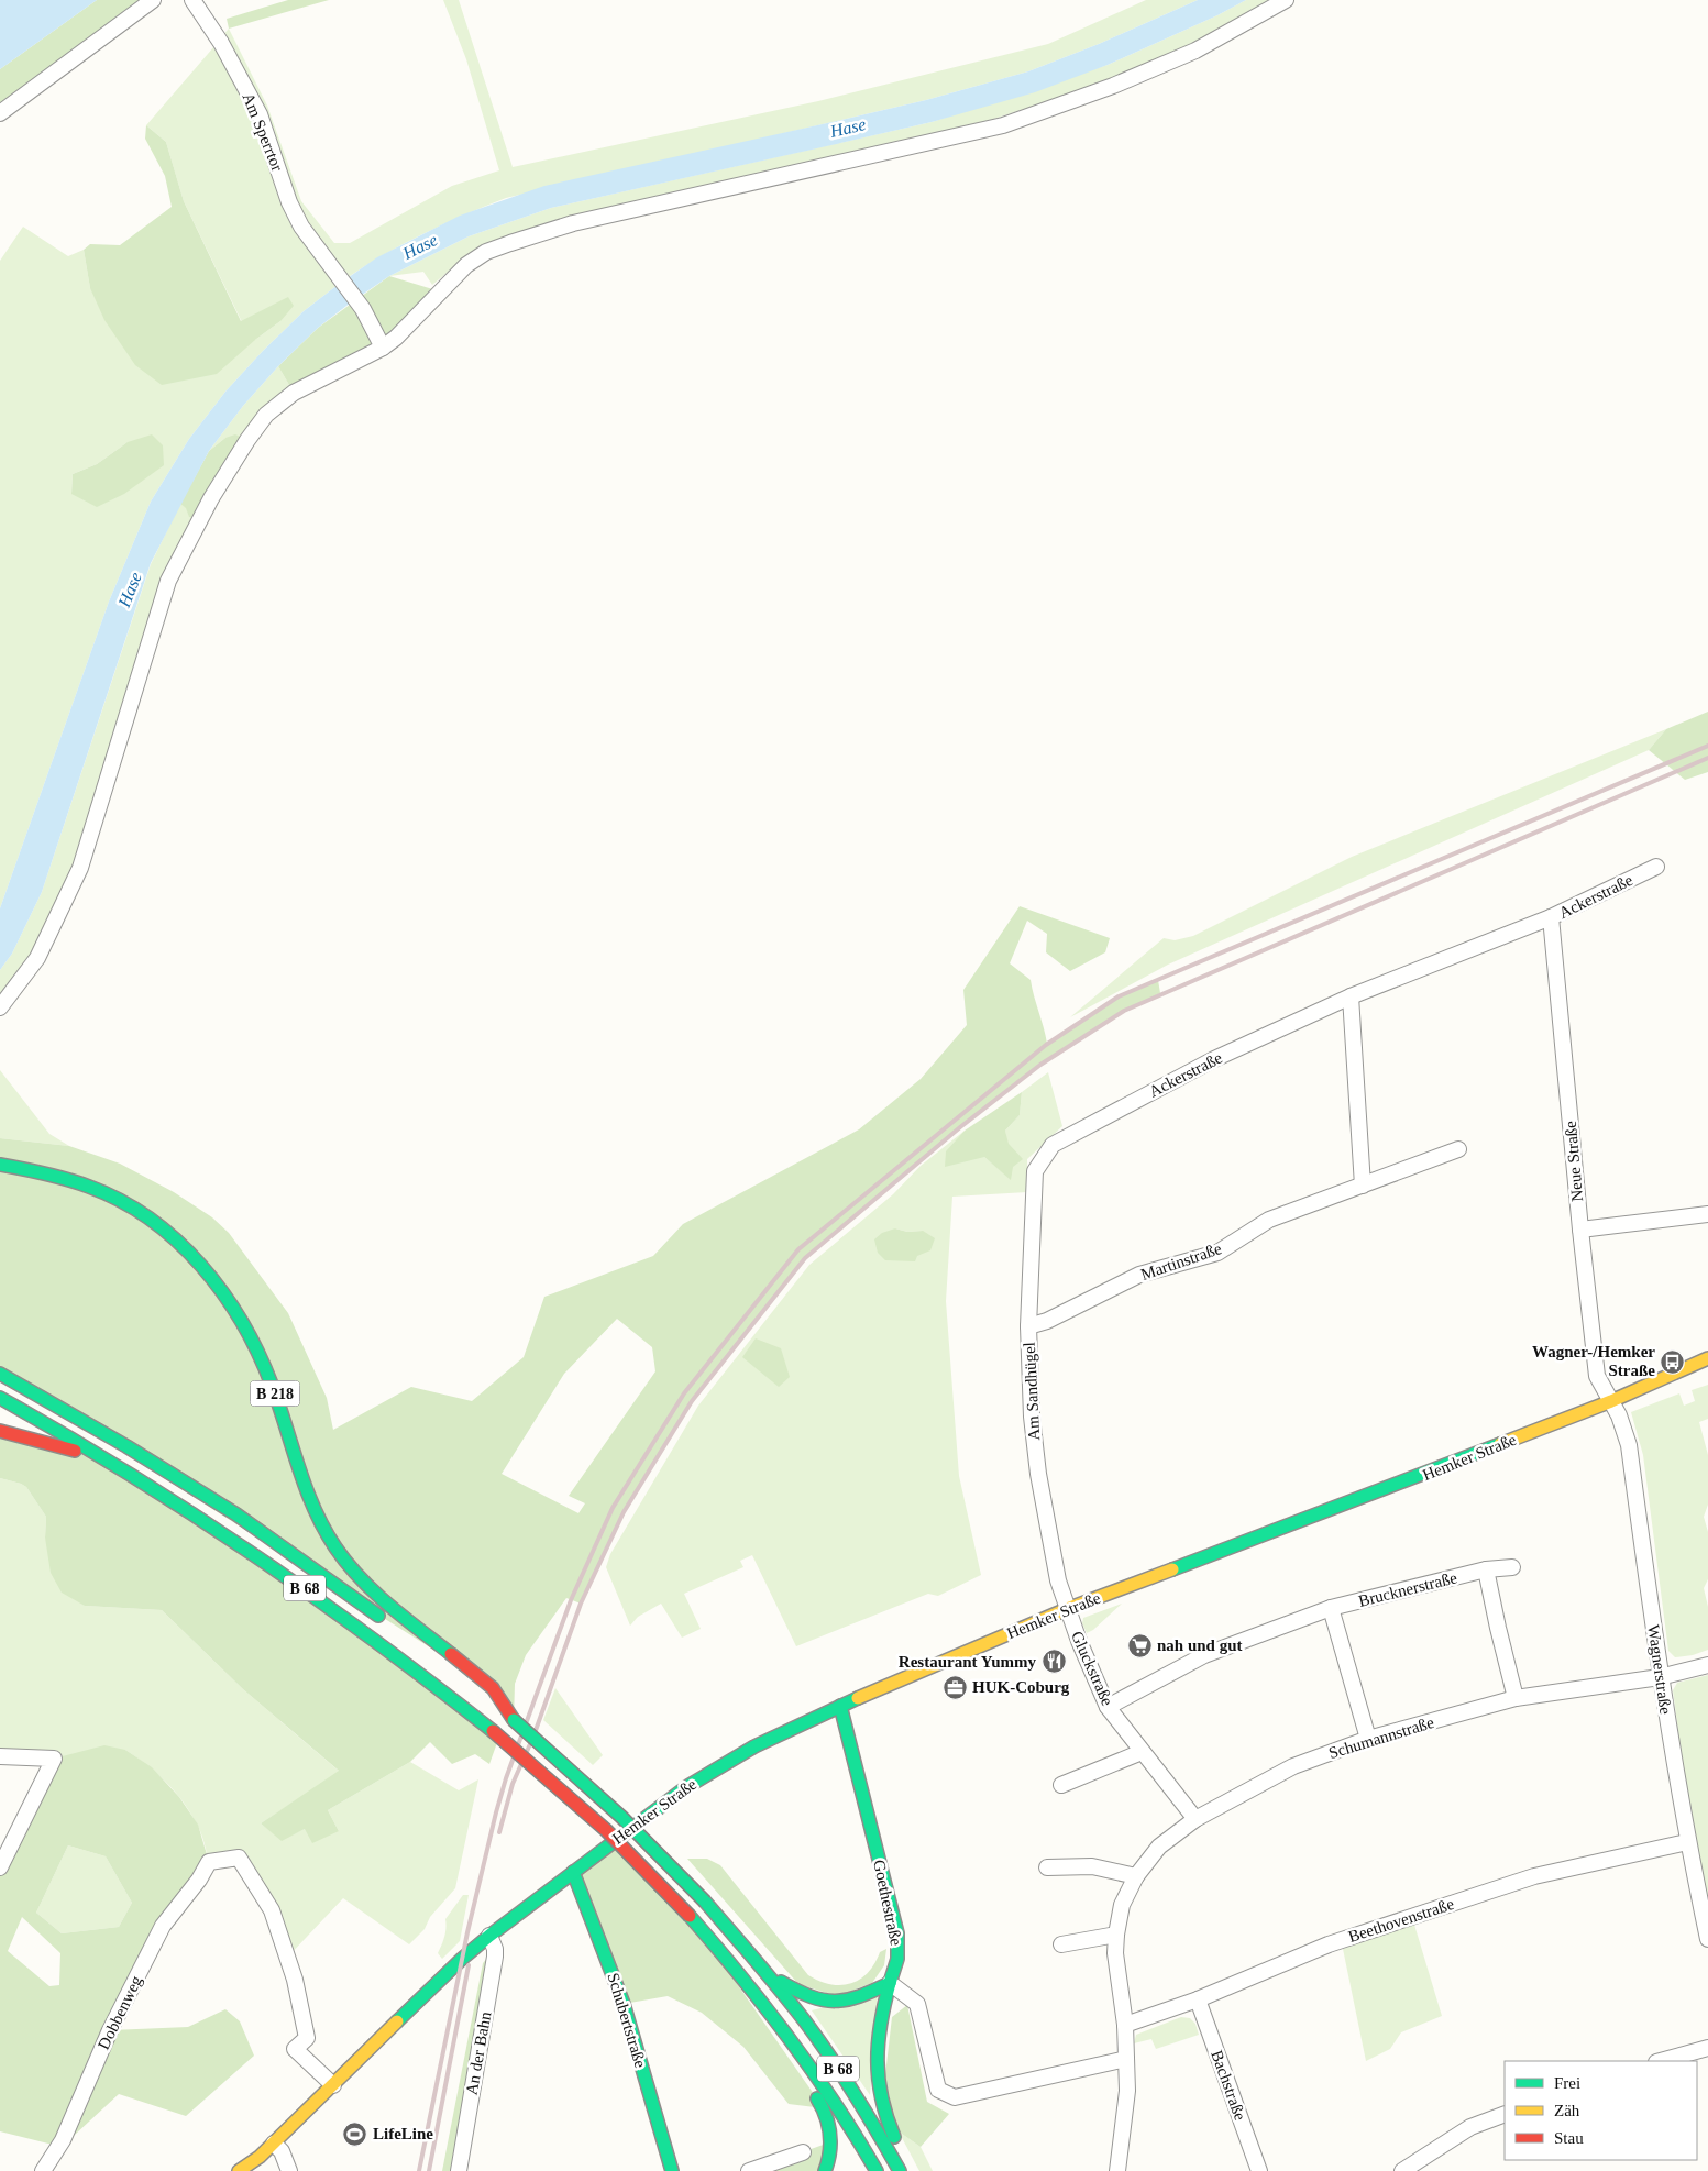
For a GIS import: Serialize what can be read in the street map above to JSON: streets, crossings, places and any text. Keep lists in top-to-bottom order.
{
  "streets": {
    "main road": [
      "B 218",
      "Hemker Straße",
      "B 68",
      "Goethestraße",
      "Schubertstraße"
    ],
    "street": [
      "Am Sperrtor",
      "Ackerstraße",
      "Neue Straße",
      "Martinstraße",
      "Am Sandhügel",
      "Brucknerstraße",
      "Gluckstraße",
      "Wagnerstraße",
      "Schumannstraße",
      "Beethovenstraße",
      "Dobbenweg",
      "An der Bahn",
      "Bachstraße"
    ]
  },
  "crossings": [
    ["Ackerstraße", "Neue Straße"],
    ["Ackerstraße", "Am Sandhügel"],
    ["Neue Straße", "Hemker Straße"],
    ["Neue Straße", "Wagnerstraße"],
    ["Martinstraße", "Am Sandhügel"],
    ["Am Sandhügel", "Hemker Straße"],
    ["Am Sandhügel", "Gluckstraße"],
    ["B 218", "B 68"],
    ["Hemker Straße", "Gluckstraße"],
    ["Hemker Straße", "Wagnerstraße"],
    ["Hemker Straße", "Goethestraße"],
    ["Hemker Straße", "Dobbenweg"],
    ["Hemker Straße", "Schubertstraße"],
    ["Hemker Straße", "An der Bahn"],
    ["B 68", "Goethestraße"],
    ["Brucknerstraße", "Gluckstraße"],
    ["Gluckstraße", "Schumannstraße"],
    ["Wagnerstraße", "Schumannstraße"],
    ["Wagnerstraße", "Beethovenstraße"],
    ["Schumannstraße", "Beethovenstraße"],
    ["Beethovenstraße", "Bachstraße"]
  ],
  "water": ["Hase"],
  "places": {
    "bus stop": ["Wagner-/Hemker Straße"],
    "supermarket": ["nah und gut"],
    "restaurant": ["Restaurant Yummy"],
    "office": ["HUK-Coburg"],
    "sports": ["LifeLine"]
  },
  "legend": ["Frei", "Zäh", "Stau"]
}
